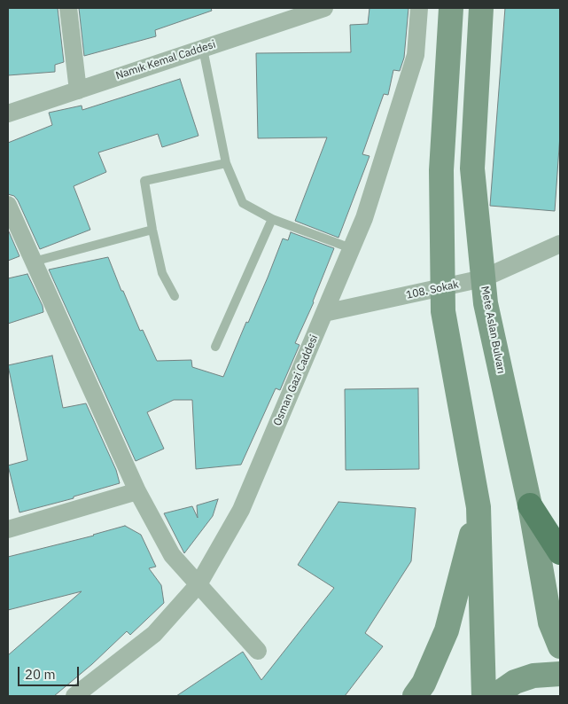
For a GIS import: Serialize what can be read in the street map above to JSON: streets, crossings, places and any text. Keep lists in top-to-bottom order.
{
  "streets": {
    "main road": ["Mete Aslan Bulvarı"],
    "street": ["Namık Kemal Caddesi", "108. Sokak", "Osman Gazi Caddesi"]
  },
  "crossings": [
    ["108. Sokak", "Mete Aslan Bulvarı"],
    ["108. Sokak", "Osman Gazi Caddesi"]
  ],
  "scale_bar": "20 m"
}
